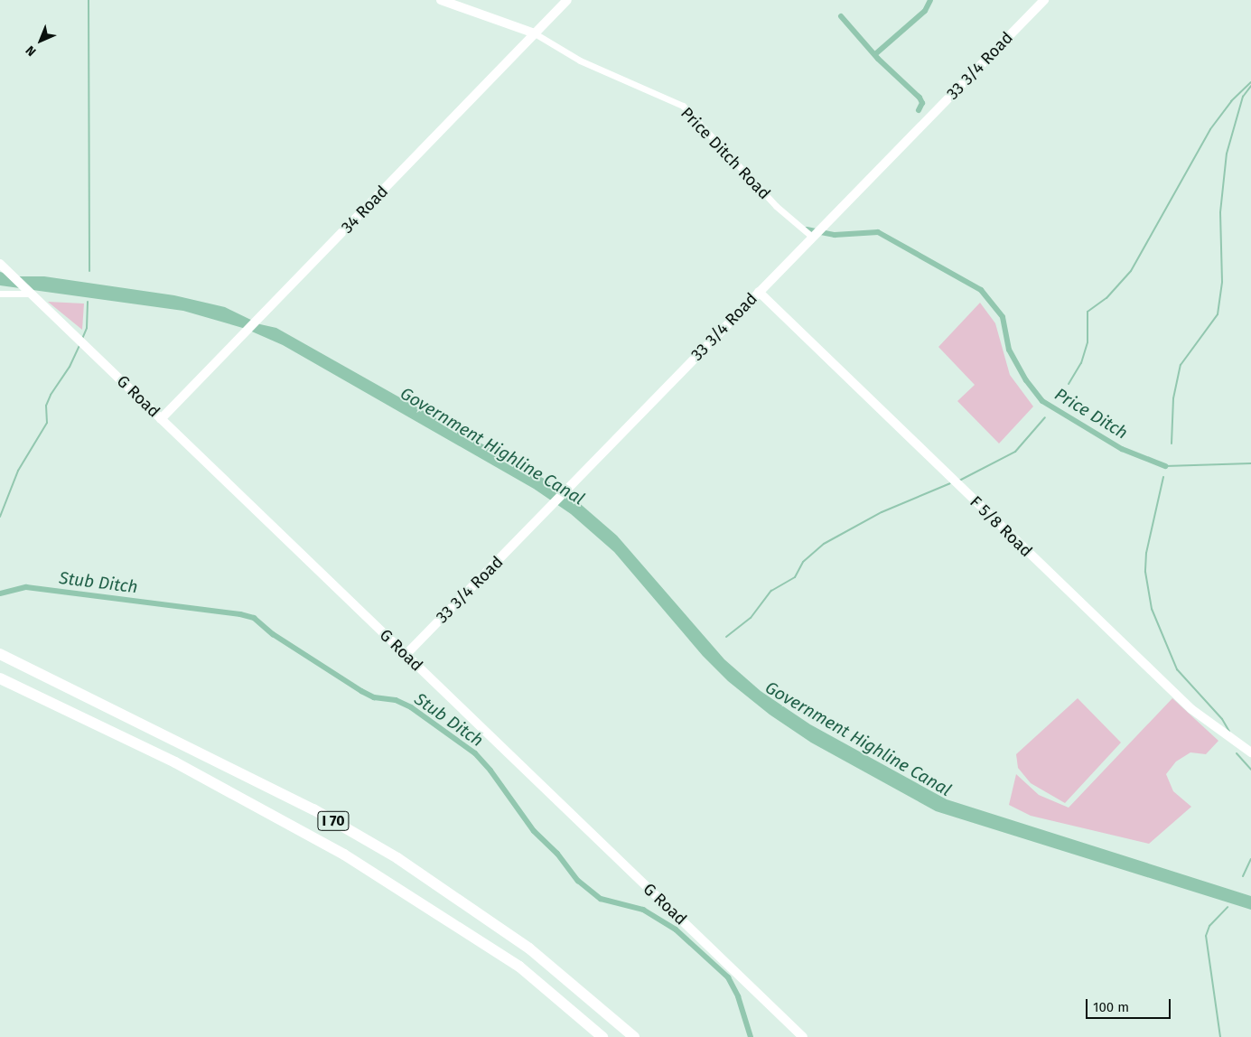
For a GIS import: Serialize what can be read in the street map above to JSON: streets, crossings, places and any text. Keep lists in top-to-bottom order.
{
  "streets": {
    "highway": ["I 70"],
    "street": [
      "33 3/4 Road",
      "Price Ditch Road",
      "34 Road",
      "G Road",
      "F 5/8 Road"
    ]
  },
  "crossings": [
    ["33 3/4 Road", "Price Ditch Road"],
    ["33 3/4 Road", "G Road"],
    ["33 3/4 Road", "F 5/8 Road"],
    ["Price Ditch Road", "34 Road"],
    ["34 Road", "G Road"]
  ],
  "water": ["Price Ditch", "Government Highline Canal", "Stub Ditch"],
  "scale_bar": "100 m",
  "north": "bottom left"
}
